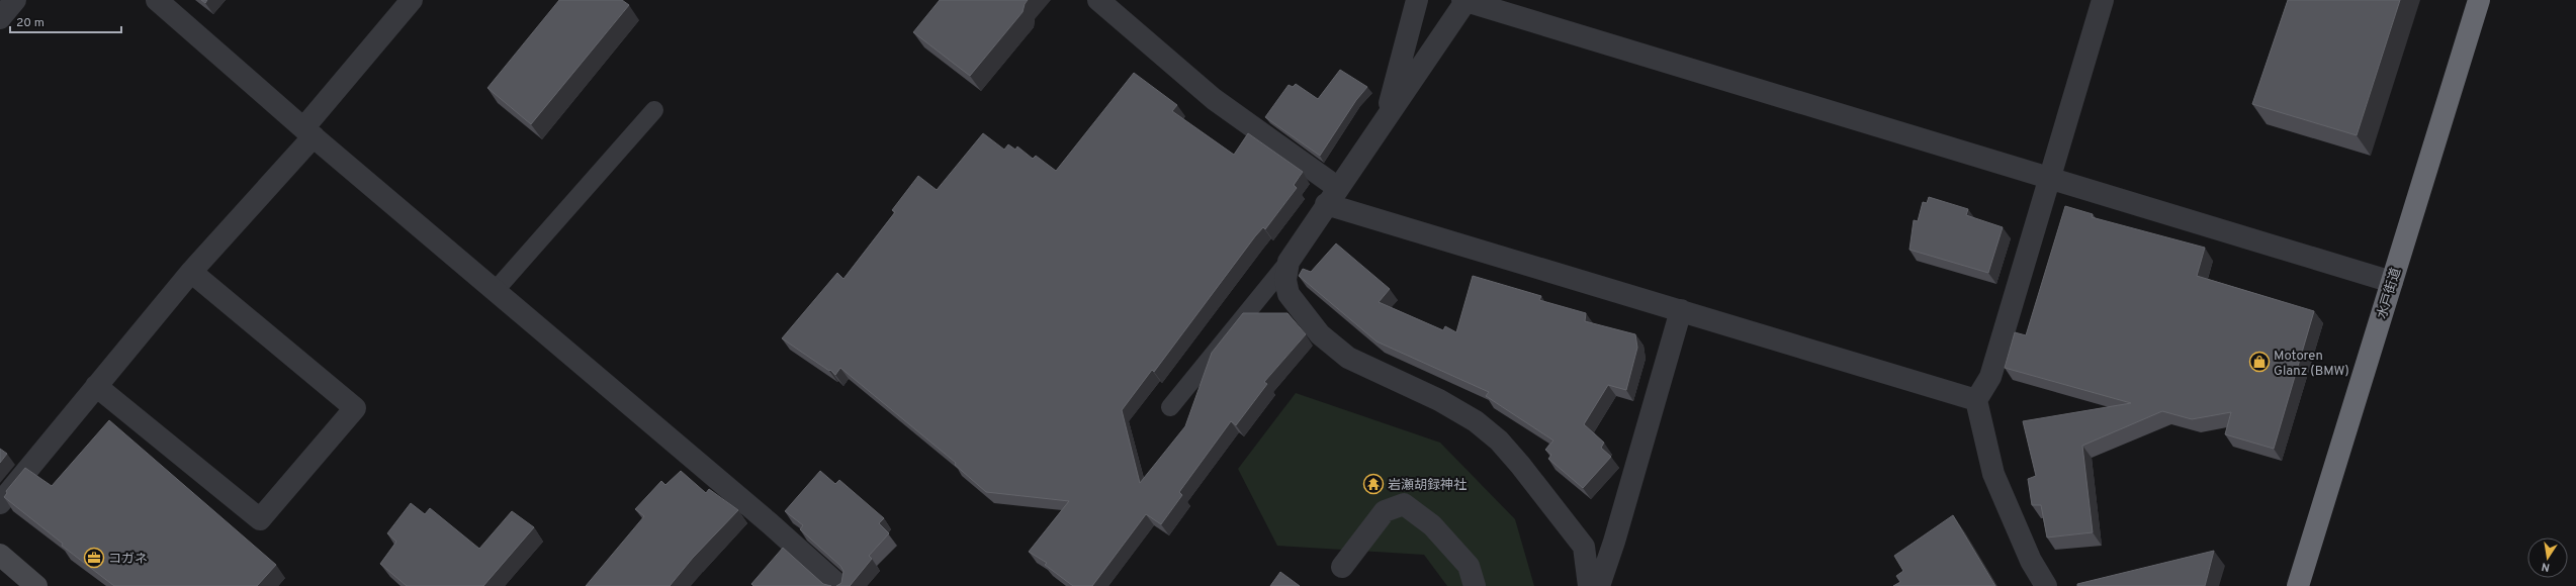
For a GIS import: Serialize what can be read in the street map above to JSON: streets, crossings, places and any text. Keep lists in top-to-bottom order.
{
  "streets": {
    "highway": ["水戸街道"]
  },
  "places": {
    "shop": ["Motoren Glanz (BMW)"],
    "temple": ["岩瀬胡録神社"],
    "office": ["コガネ"]
  },
  "scale_bar": "20 m",
  "north": "bottom"
}
